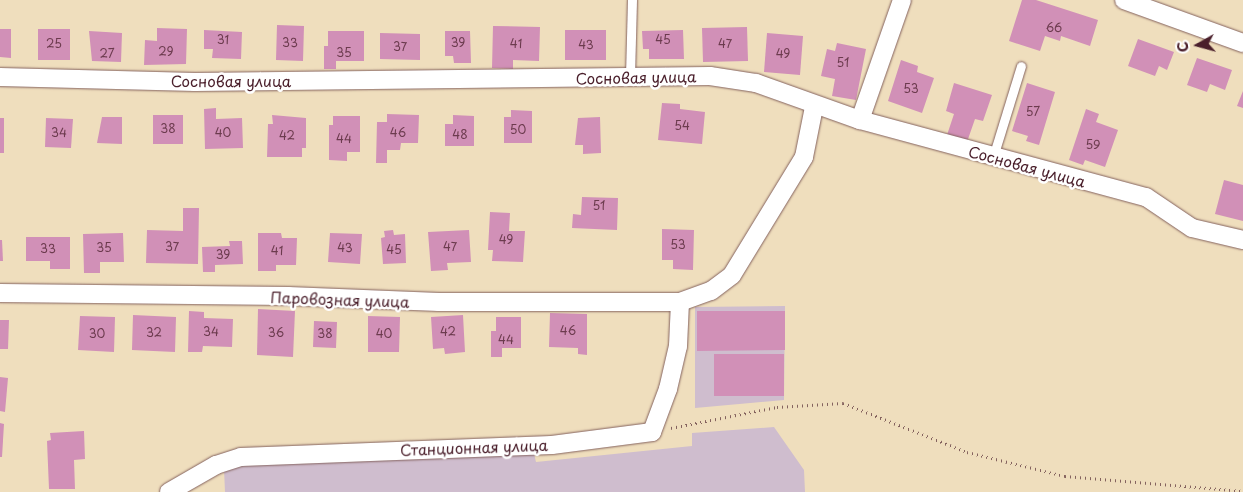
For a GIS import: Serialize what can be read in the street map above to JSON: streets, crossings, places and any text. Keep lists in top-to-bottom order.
{
  "streets": {
    "street": ["Сосновая улица", "Паровозная улица", "Станционная улица"]
  },
  "crossings": [
    ["Сосновая улица", "Паровозная улица"]
  ],
  "house_numbers": [
    "66",
    "31",
    "45",
    "33",
    "39",
    "25",
    "41",
    "47",
    "43",
    "37",
    "29",
    "35",
    "27",
    "49",
    "51",
    "53",
    "57",
    "54",
    "38",
    "50",
    "34",
    "40",
    "46",
    "48",
    "42",
    "44",
    "59",
    "51",
    "49",
    "53",
    "37",
    "47",
    "35",
    "43",
    "33",
    "45",
    "41",
    "39",
    "46",
    "34",
    "42",
    "32",
    "36",
    "30",
    "38",
    "40",
    "44"
  ],
  "north": "left"
}
